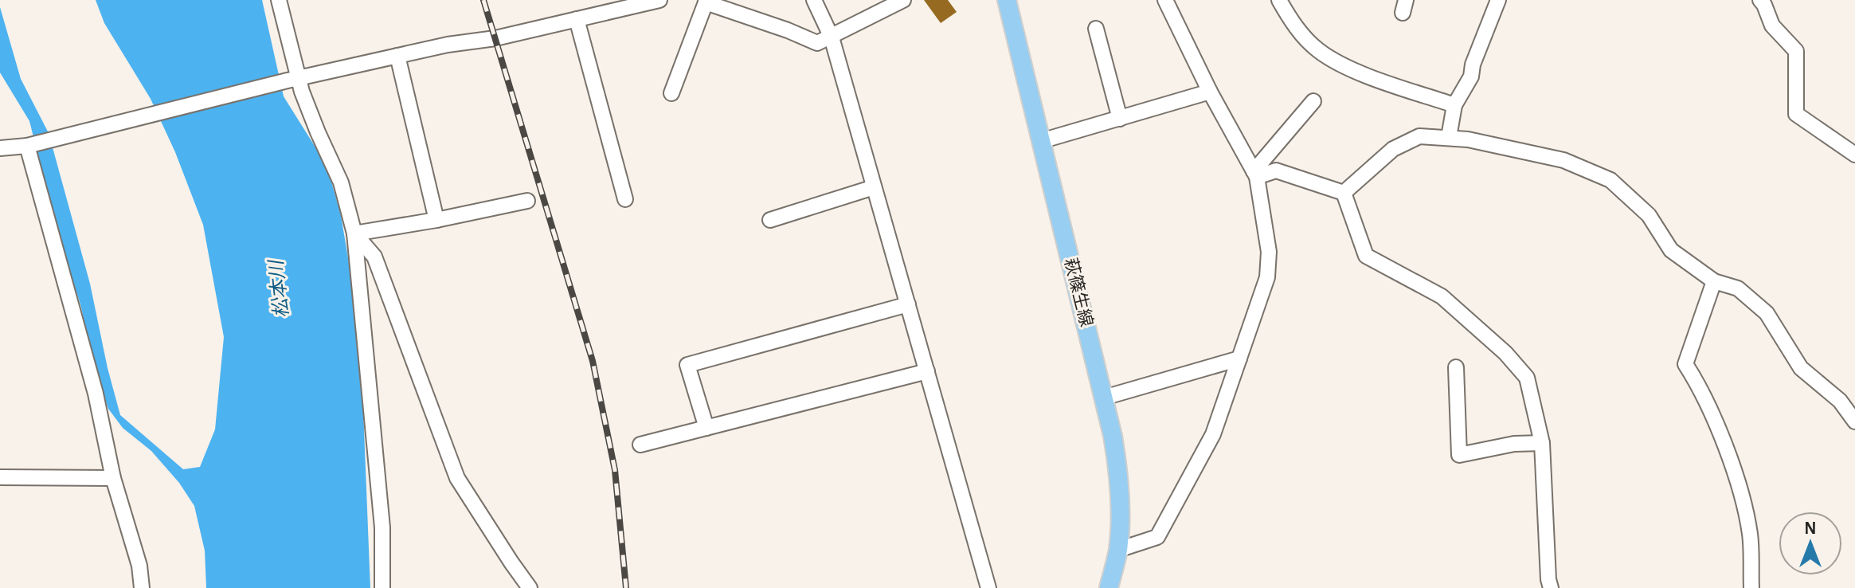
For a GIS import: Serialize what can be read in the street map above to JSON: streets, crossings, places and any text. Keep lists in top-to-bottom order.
{
  "streets": {
    "main road": ["萩篠生線"]
  },
  "water": ["松本川"],
  "north": "top"
}
